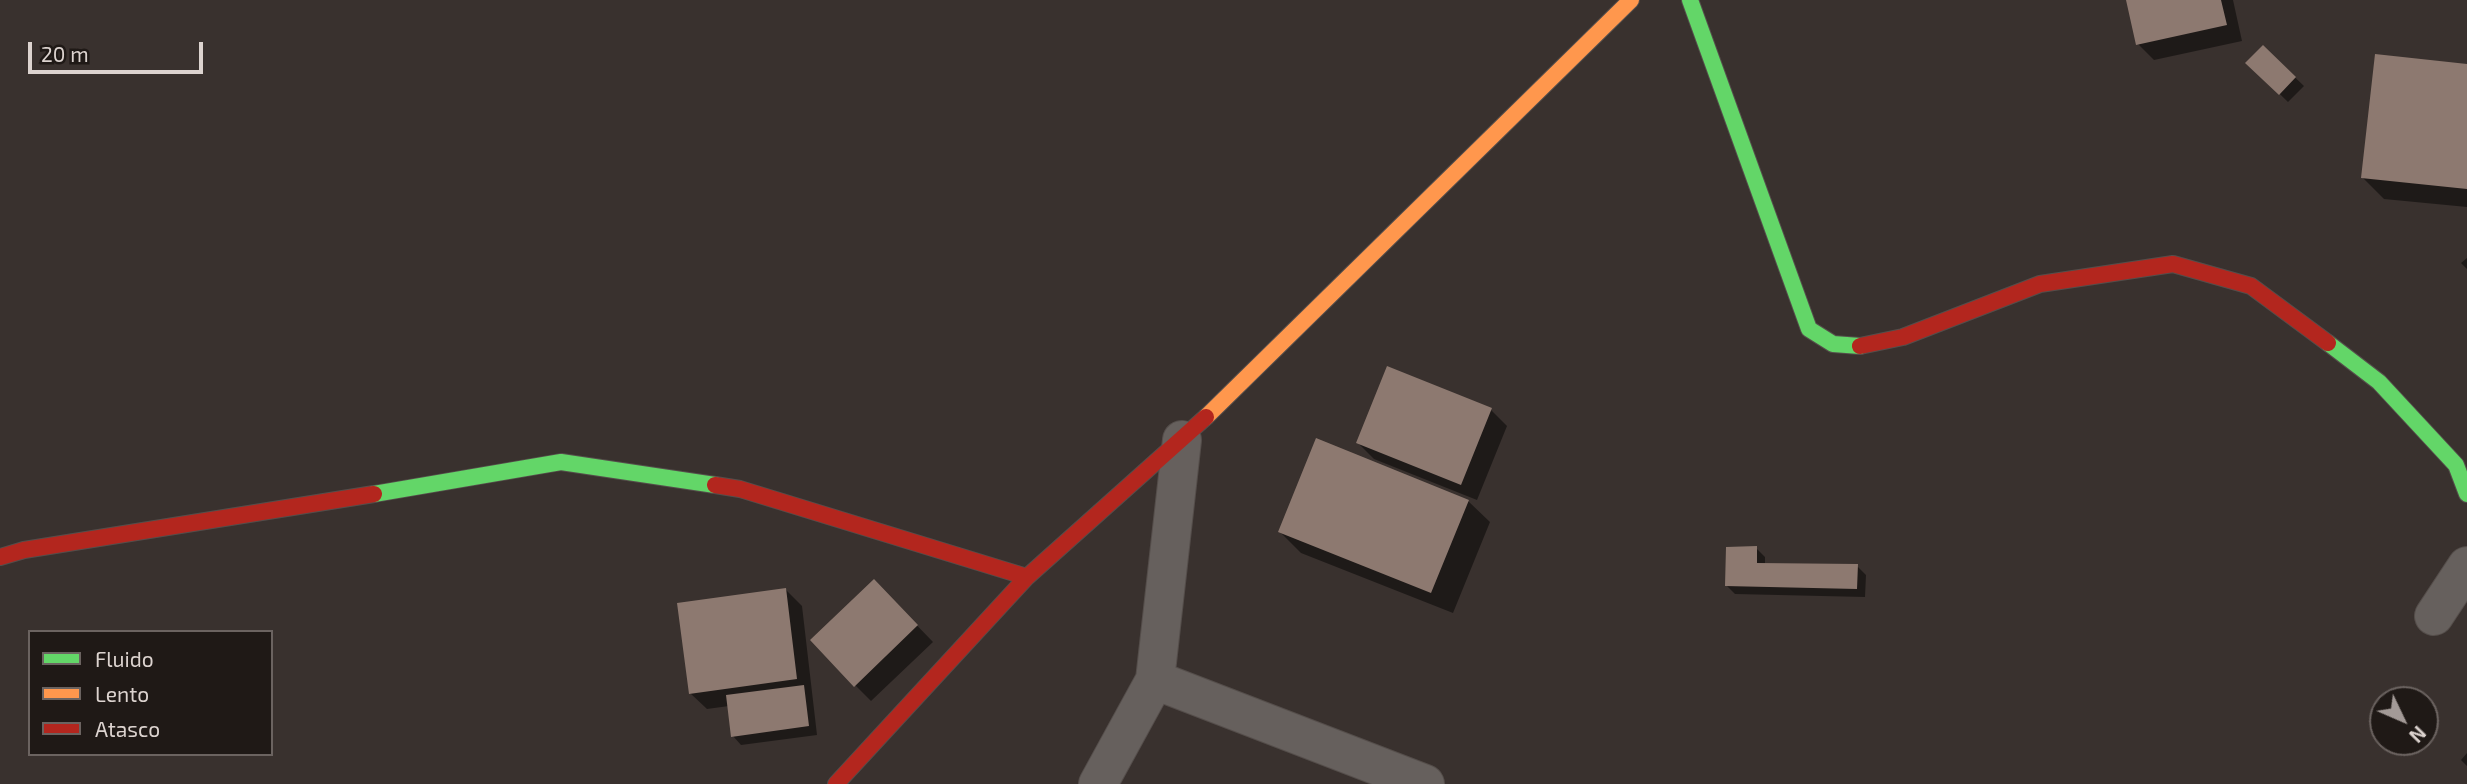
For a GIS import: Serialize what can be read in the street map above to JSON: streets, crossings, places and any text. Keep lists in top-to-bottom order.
{
  "legend": ["Fluido", "Lento", "Atasco"],
  "scale_bar": "20 m",
  "north": "bottom right"
}
